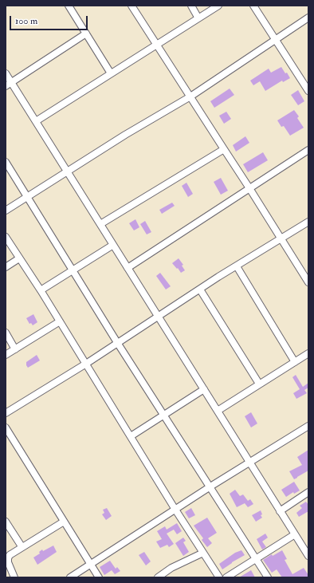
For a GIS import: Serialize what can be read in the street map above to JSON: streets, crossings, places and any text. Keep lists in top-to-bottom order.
{
  "scale_bar": "100 m"
}
